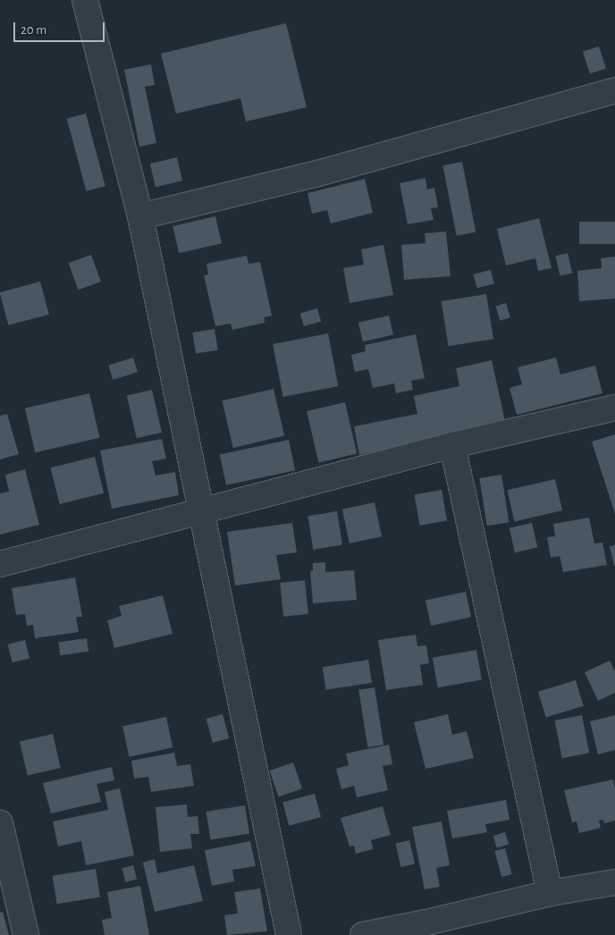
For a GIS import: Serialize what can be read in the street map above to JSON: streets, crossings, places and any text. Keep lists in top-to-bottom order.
{
  "scale_bar": "20 m"
}
